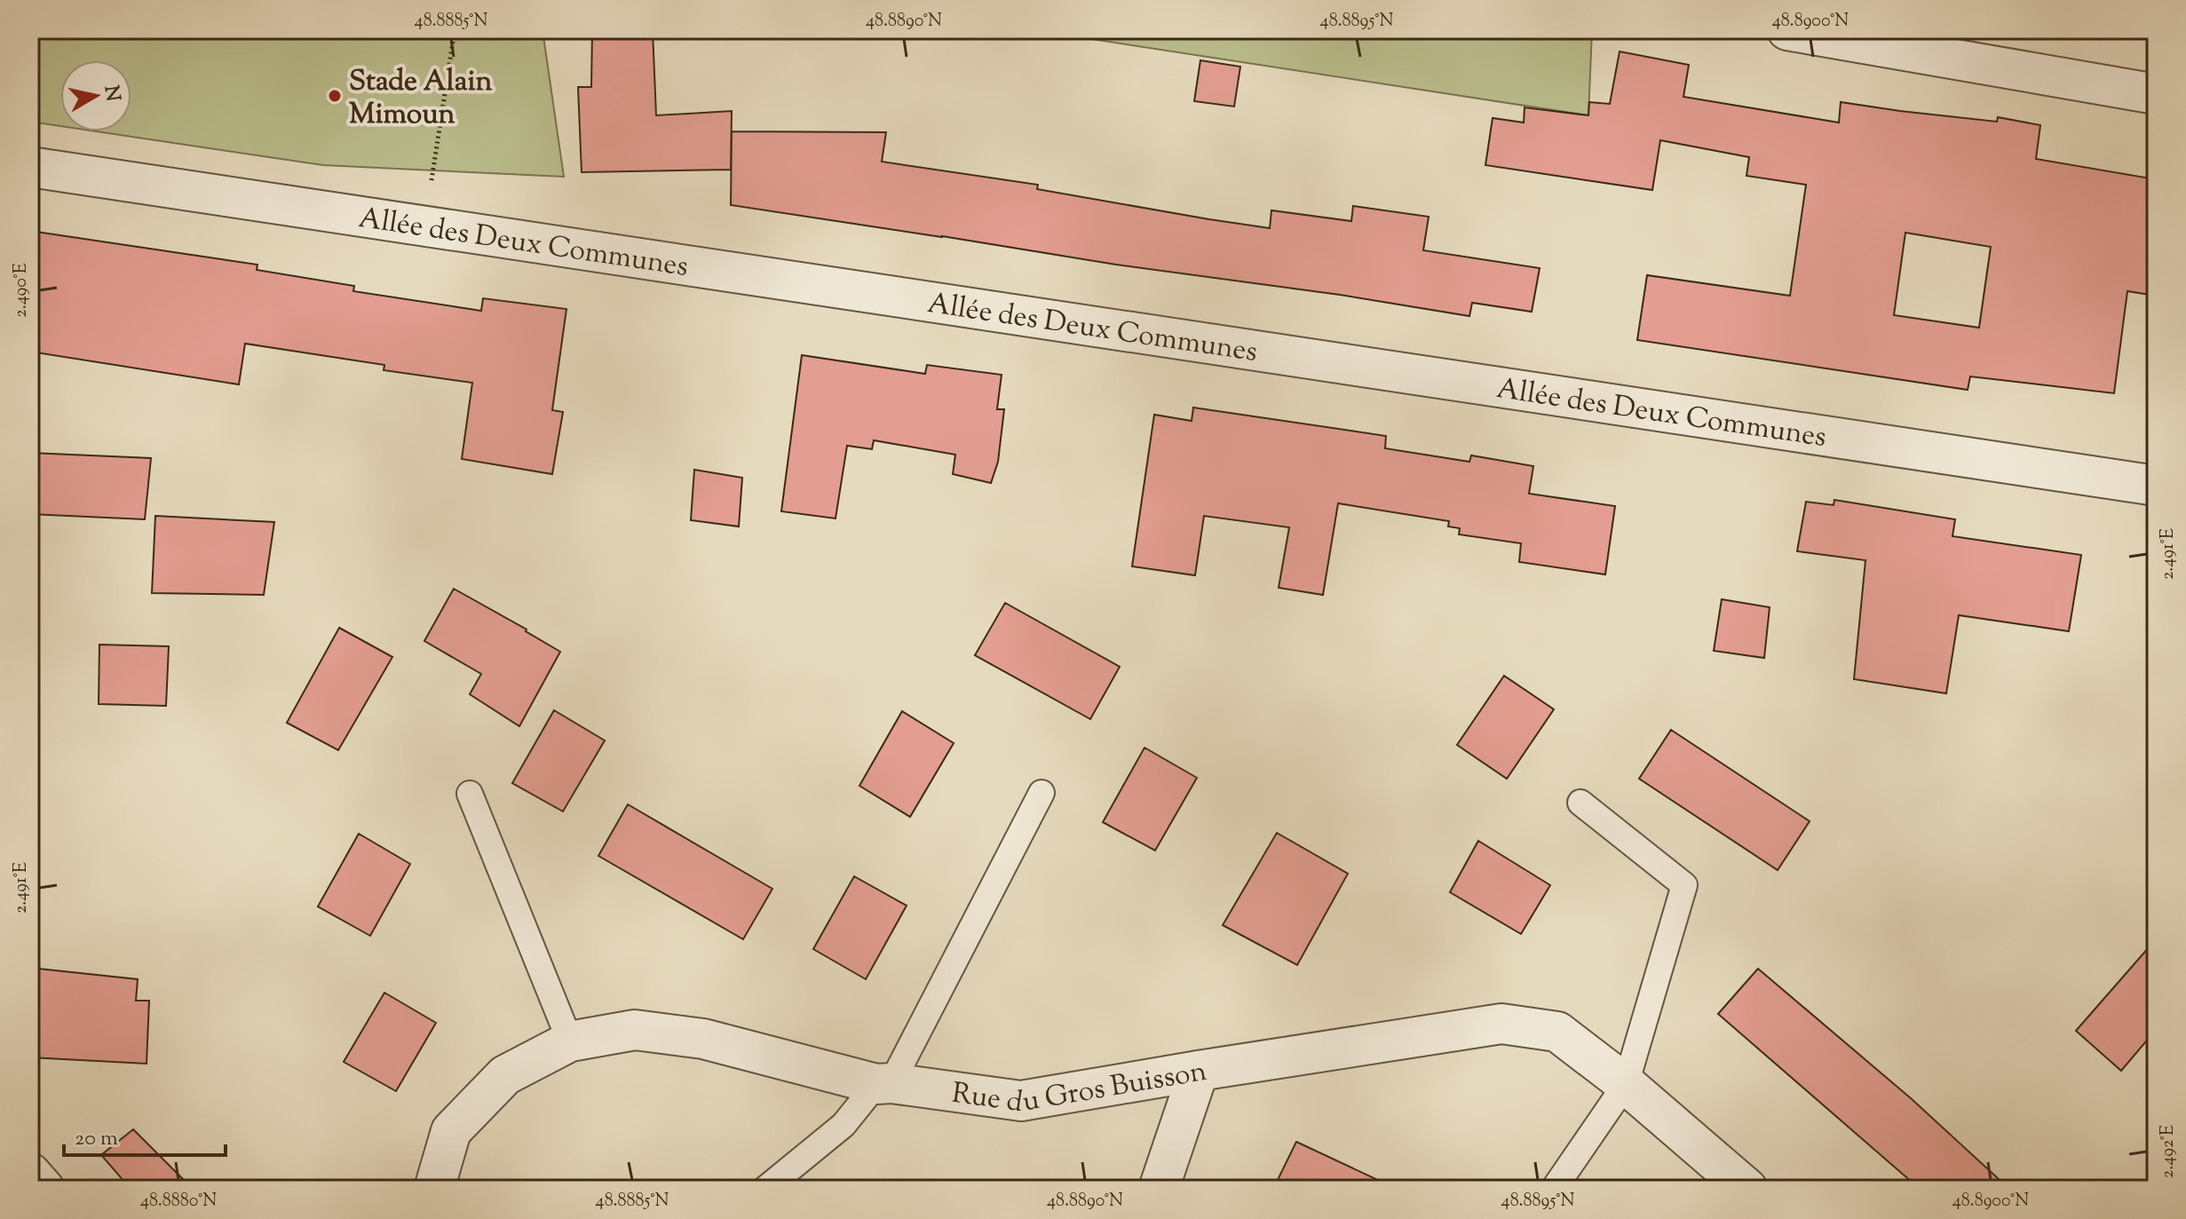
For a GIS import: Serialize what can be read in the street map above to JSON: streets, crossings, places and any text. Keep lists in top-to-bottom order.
{
  "streets": {
    "street": ["Allée des Deux Communes", "Rue du Gros Buisson"]
  },
  "places": ["Stade Alain Mimoun"],
  "scale_bar": "20 m",
  "north": "right",
  "coordinates": [
    "48.8885°N",
    "48.8890°N",
    "48.8895°N",
    "48.8900°N",
    "2.490°E",
    "2.491°E",
    "2.492°E",
    "48.8880°N"
  ]
}
